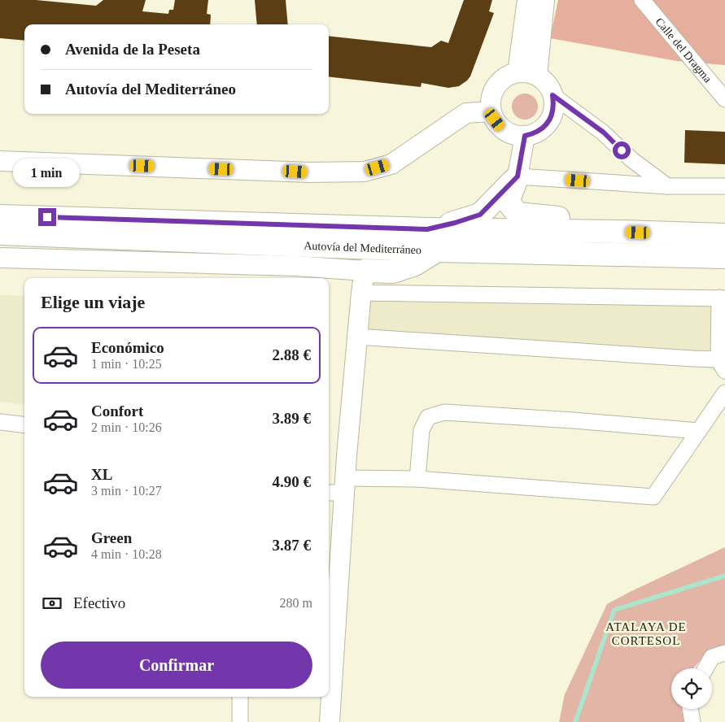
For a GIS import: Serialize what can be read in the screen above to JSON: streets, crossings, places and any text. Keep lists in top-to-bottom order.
{
  "streets": {
    "highway": ["Autovía del Mediterráneo"],
    "street": ["Calle del Dragma"]
  },
  "districts": ["ATALAYA DE CORTESOL"],
  "page": {
    "banner": ["Avenida de la Peseta", "Autovía del Mediterráneo"],
    "bubble": "1 min",
    "heading": "Elige un viaje",
    "list": [
      {
        "name": "Económico",
        "note": "1 min · 10:25",
        "value": "2.88 €"
      },
      {
        "name": "Confort",
        "note": "2 min · 10:26",
        "value": "3.89 €"
      },
      {
        "name": "XL",
        "note": "3 min · 10:27",
        "value": "4.90 €"
      },
      {
        "name": "Green",
        "note": "4 min · 10:28",
        "value": "3.87 €"
      }
    ],
    "pay": ["Efectivo", "280 m"],
    "buttons": "Confirmar"
  }
}
